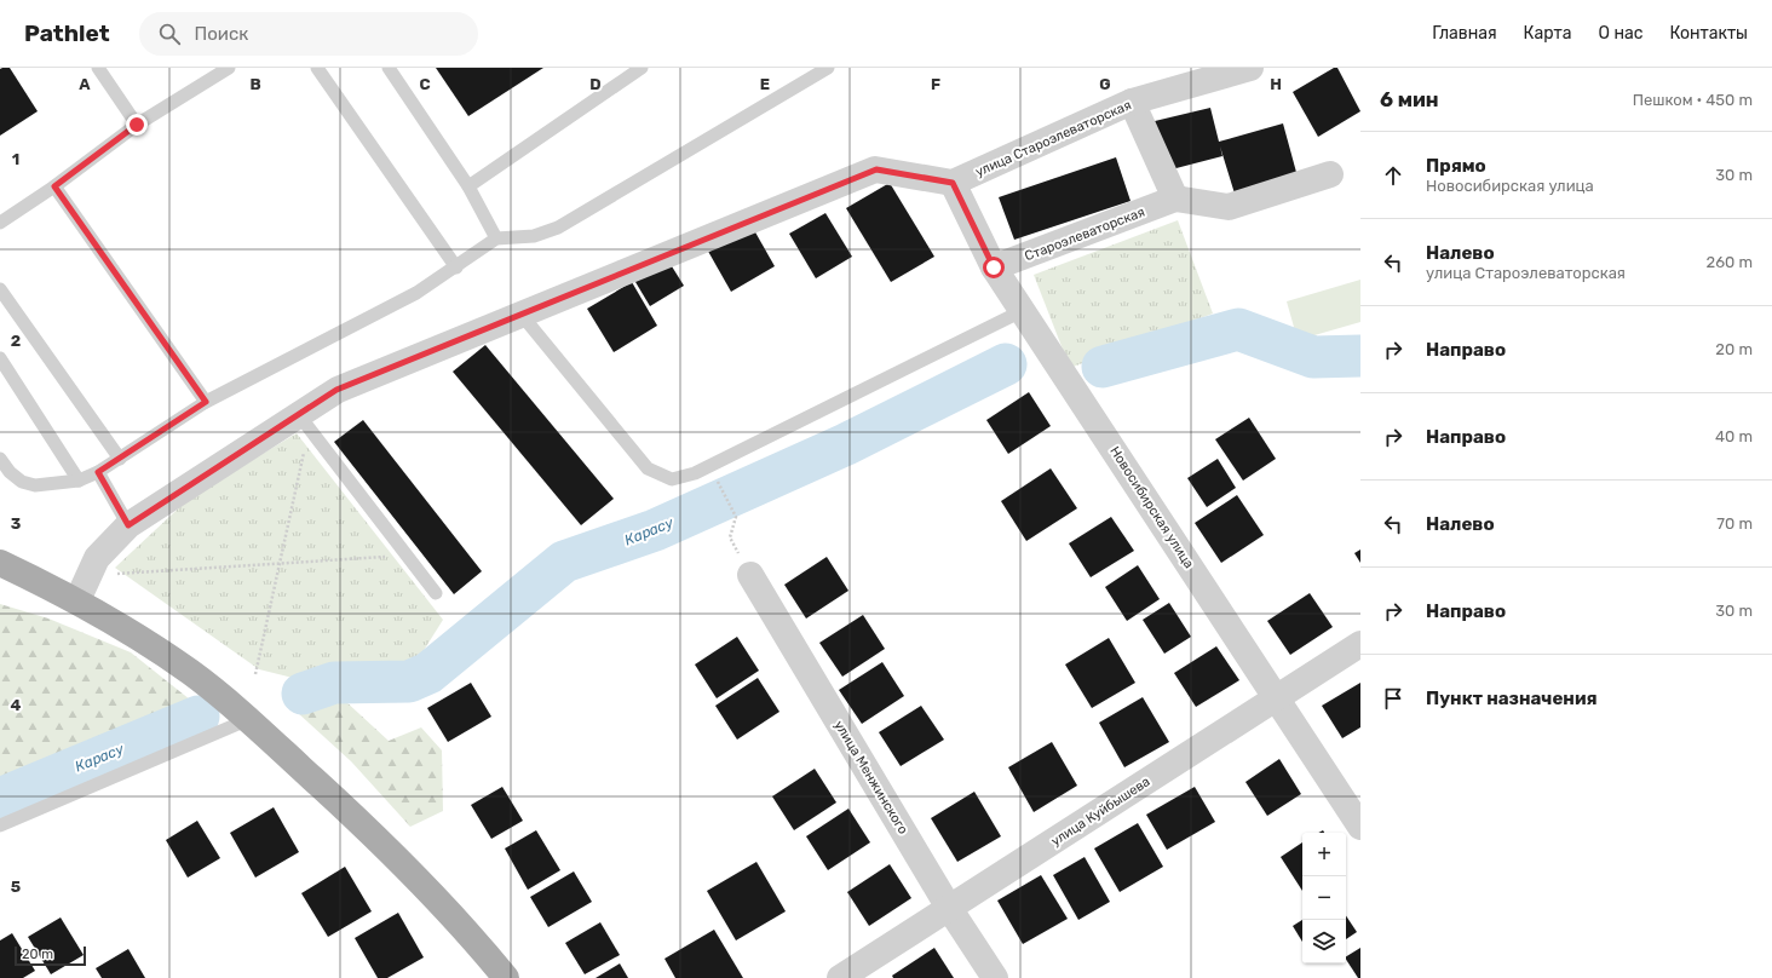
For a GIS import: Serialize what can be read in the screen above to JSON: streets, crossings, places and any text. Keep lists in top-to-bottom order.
{
  "streets": {
    "street": [
      "улица Староэлеваторская",
      "Староэлеваторская",
      "Новосибирская улица",
      "улица Менжинского",
      "улица Куйбышева"
    ]
  },
  "crossings": [
    ["улица Староэлеваторская", "Новосибирская улица"],
    ["Староэлеваторская", "Новосибирская улица"],
    ["Новосибирская улица", "улица Куйбышева"],
    ["улица Менжинского", "улица Куйбышева"]
  ],
  "water": ["Карасу"],
  "scale_bar": "20 m",
  "page": {
    "header": "Pathlet",
    "search": "Поиск",
    "nav": [
      "Главная",
      "Карта",
      "О нас",
      "Контакты"
    ],
    "heading": ["6 мин", "Пешком · 450 m"],
    "list": [
      ["Прямо", "Новосибирская улица", "30 m"],
      ["Налево", "улица Староэлеваторская", "260 m"],
      ["Направо", "20 m"],
      ["Направо", "40 m"],
      ["Налево", "70 m"],
      ["Направо", "30 m"],
      "Пункт назначения"
    ],
    "map_buttons": ["+", "−"],
    "scale": "20 m"
  },
  "grid": {
    "columns": [
      "A",
      "B",
      "C",
      "D",
      "E",
      "F",
      "G",
      "H"
    ],
    "rows": [
      "1",
      "2",
      "3",
      "4",
      "5"
    ]
  }
}
